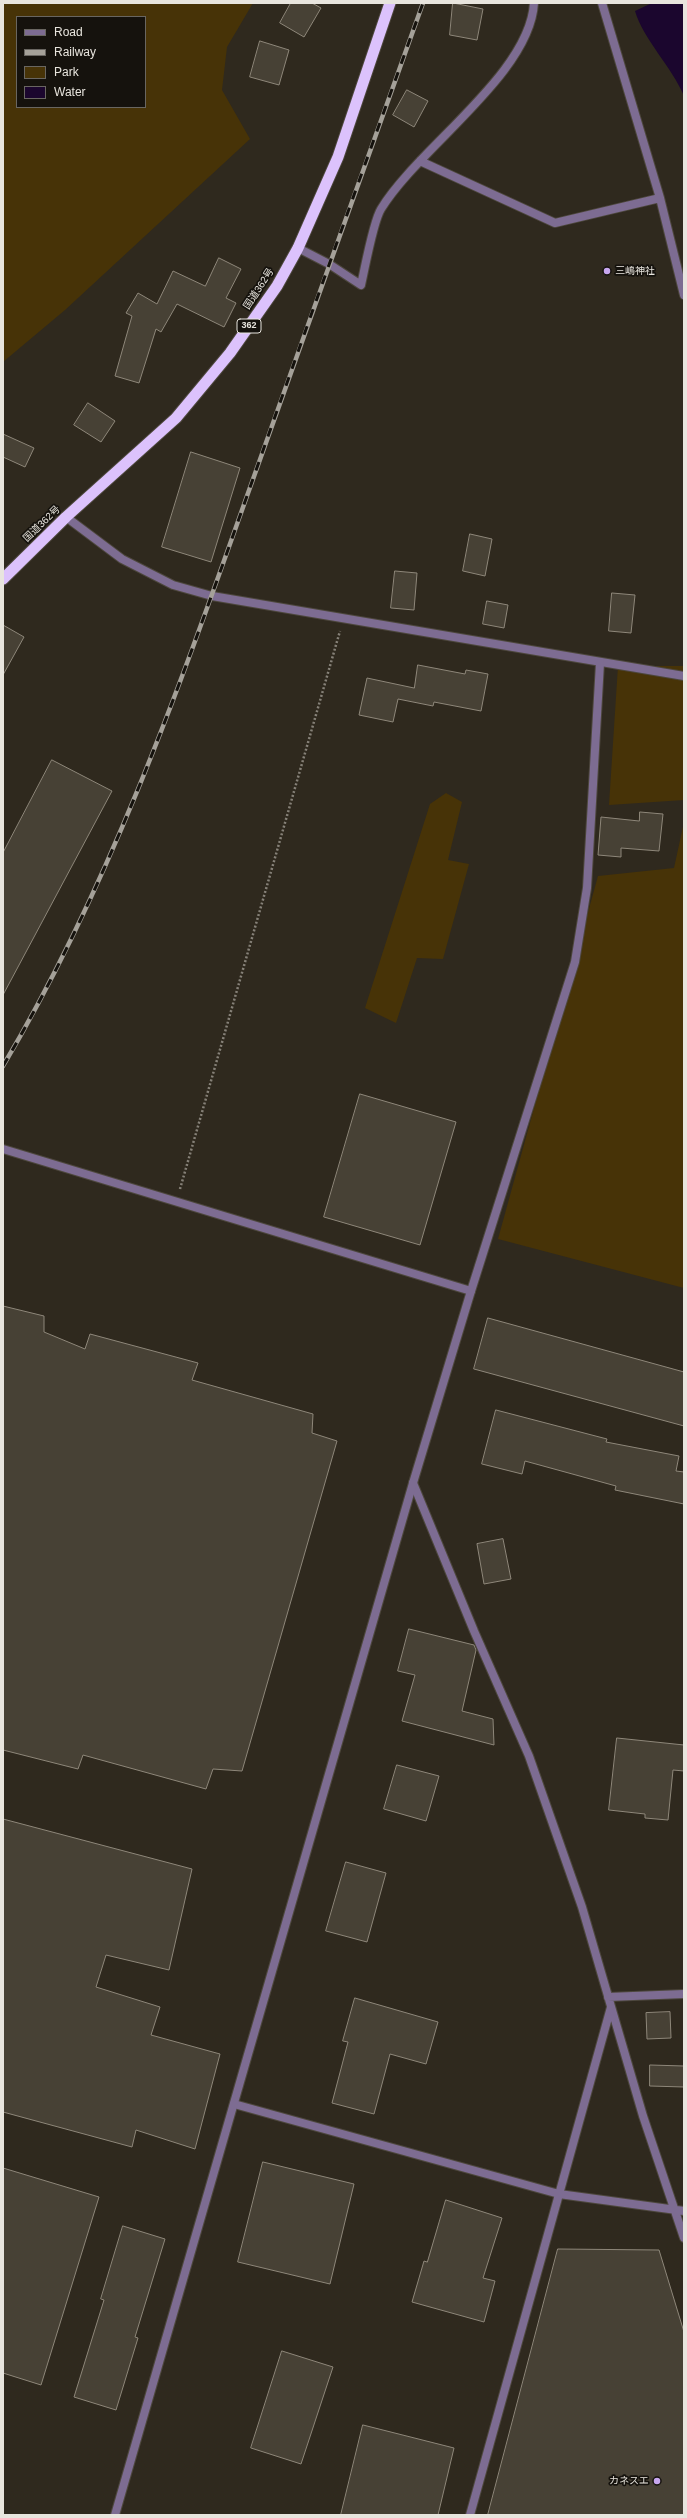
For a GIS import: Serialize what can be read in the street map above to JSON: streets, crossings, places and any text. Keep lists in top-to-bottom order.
{
  "streets": {
    "highway": ["国道362号", "362"]
  },
  "places": ["三嶋神社", "カネスエ"],
  "legend": [
    "Road",
    "Railway",
    "Park",
    "Water"
  ]
}
